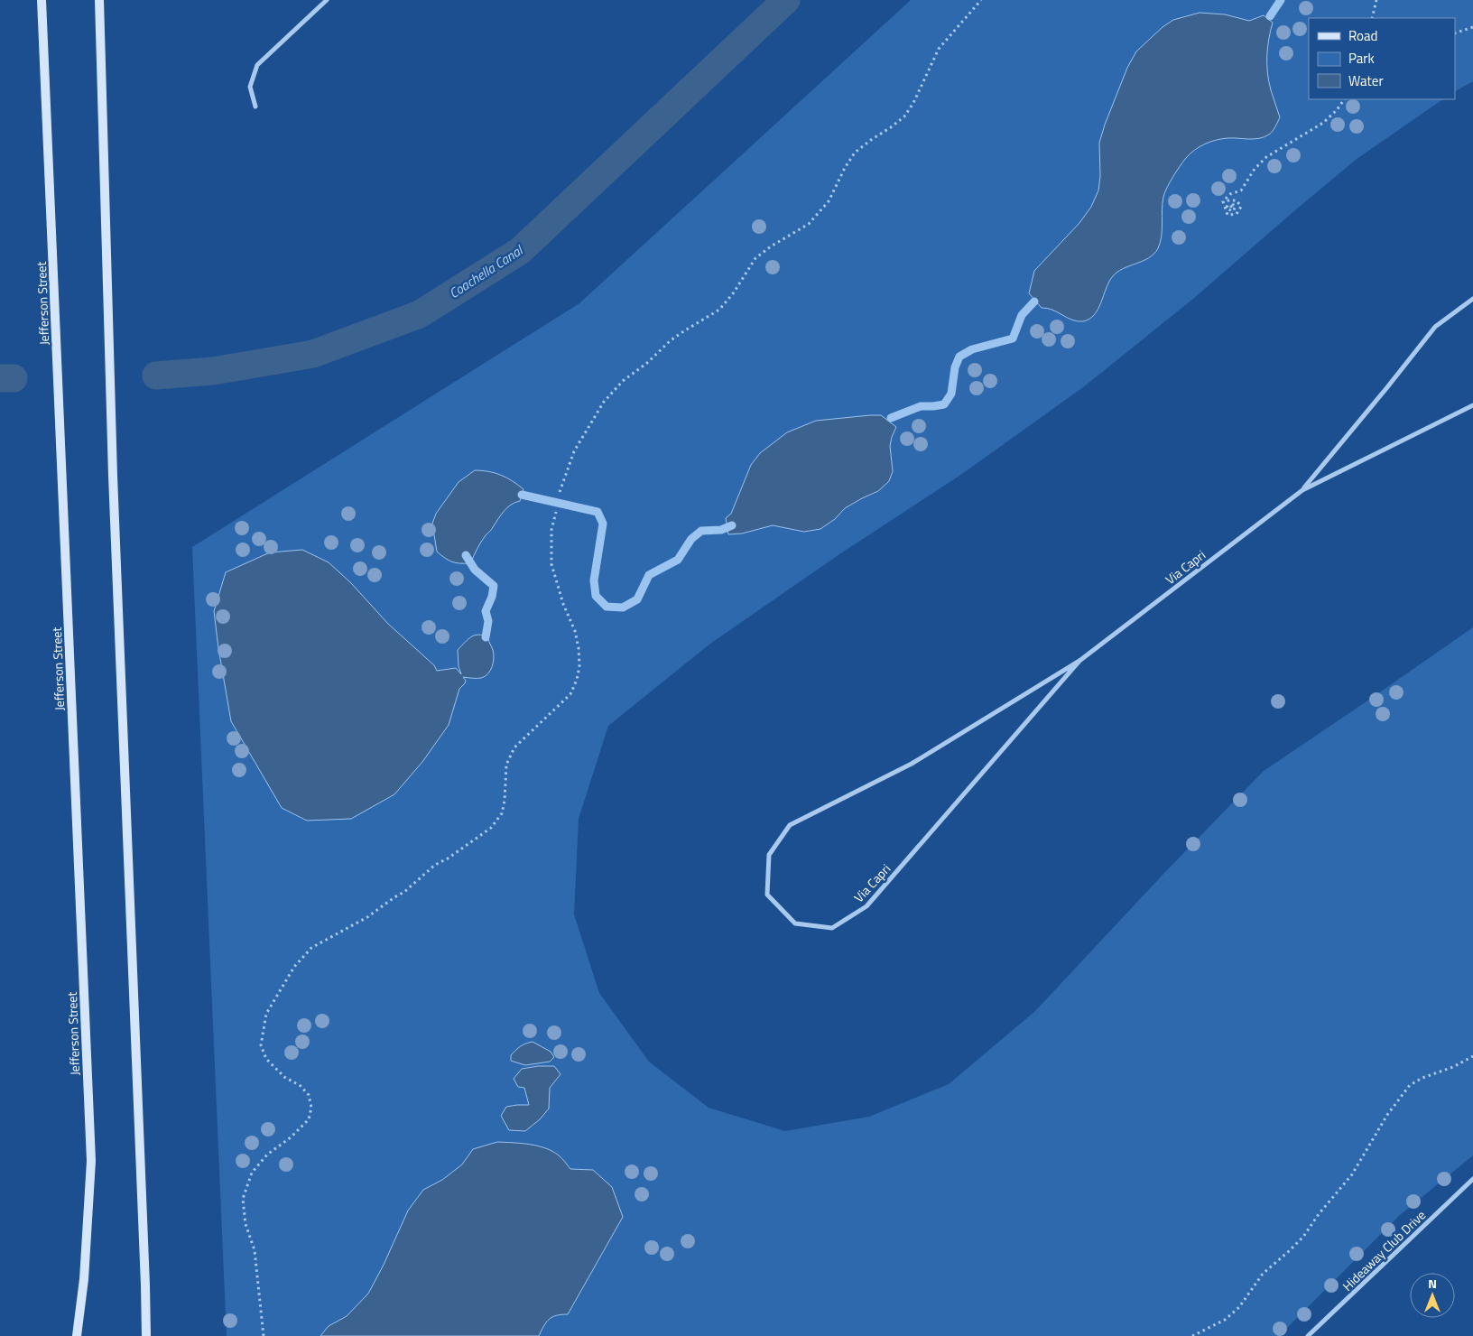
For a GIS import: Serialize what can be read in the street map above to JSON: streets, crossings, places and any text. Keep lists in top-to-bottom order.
{
  "streets": {
    "main road": ["Jefferson Street"],
    "street": ["Via Capri", "Hideaway Club Drive"]
  },
  "water": ["Coachella Canal"],
  "legend": ["Road", "Park", "Water"],
  "north": "top"
}
